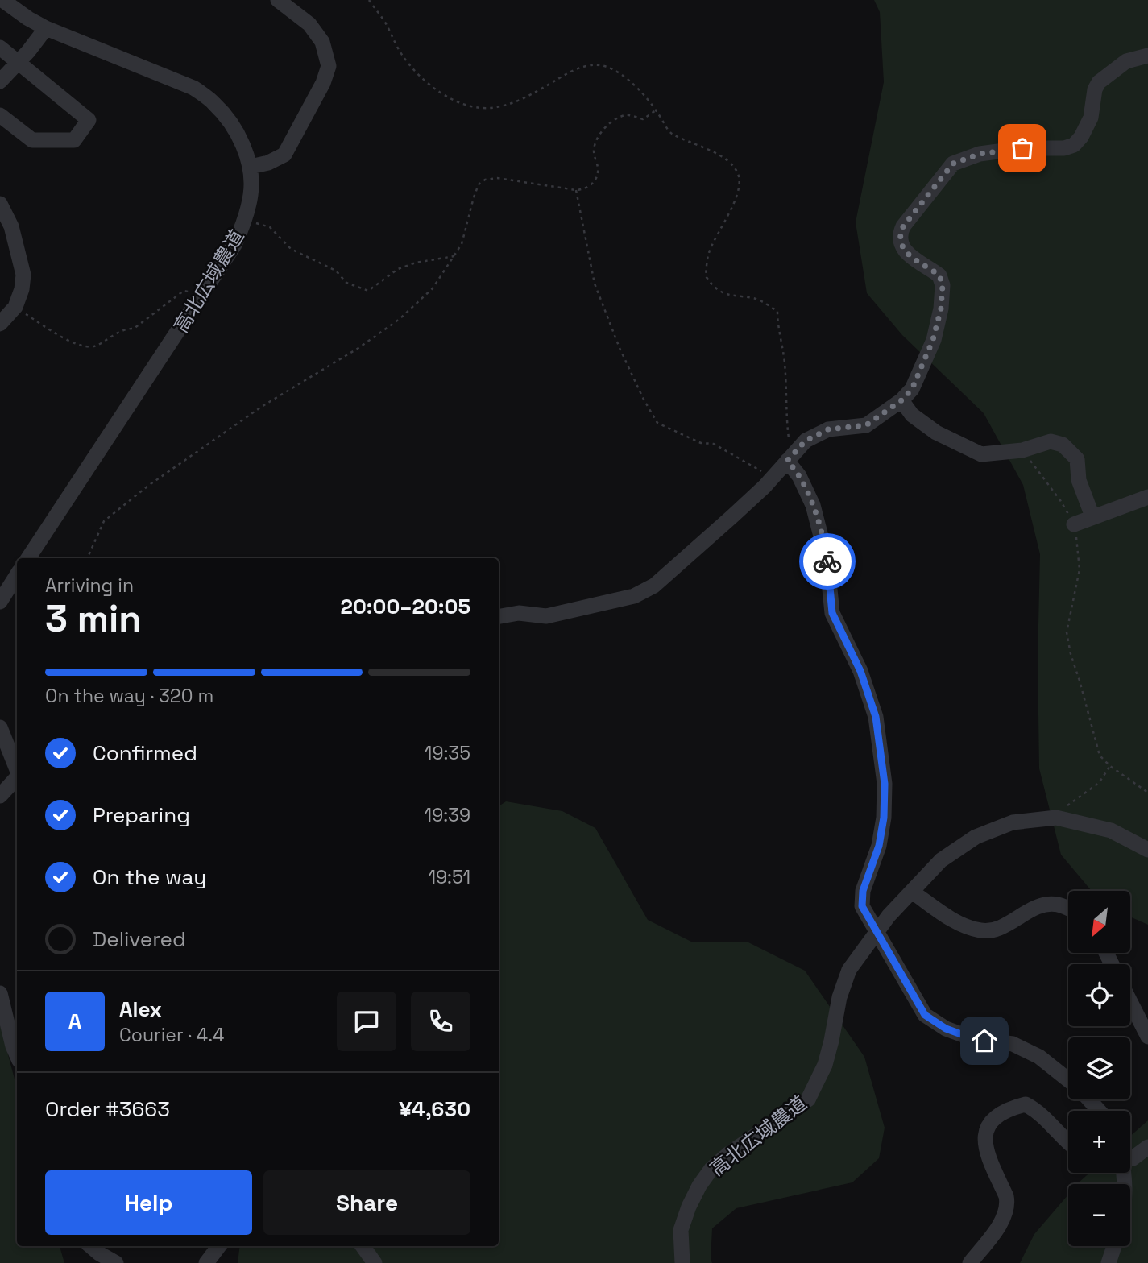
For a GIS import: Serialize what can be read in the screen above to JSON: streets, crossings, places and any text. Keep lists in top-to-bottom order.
{
  "streets": {
    "street": ["高北広域農道"]
  },
  "north": "bottom left",
  "page": {
    "heading": ["3 min", "Arriving in", "20:00–20:05"],
    "panel": [
      "Alex",
      "Courier · 4.4",
      "Order #3663",
      "¥4,630"
    ],
    "bar": "On the way · 320 m",
    "list": [
      ["Confirmed", "19:35"],
      ["Preparing", "19:39"],
      ["On the way", "19:51"],
      "Delivered"
    ],
    "map_buttons": ["+", "−"],
    "round": "A",
    "buttons": ["Help", "Share"]
  }
}
